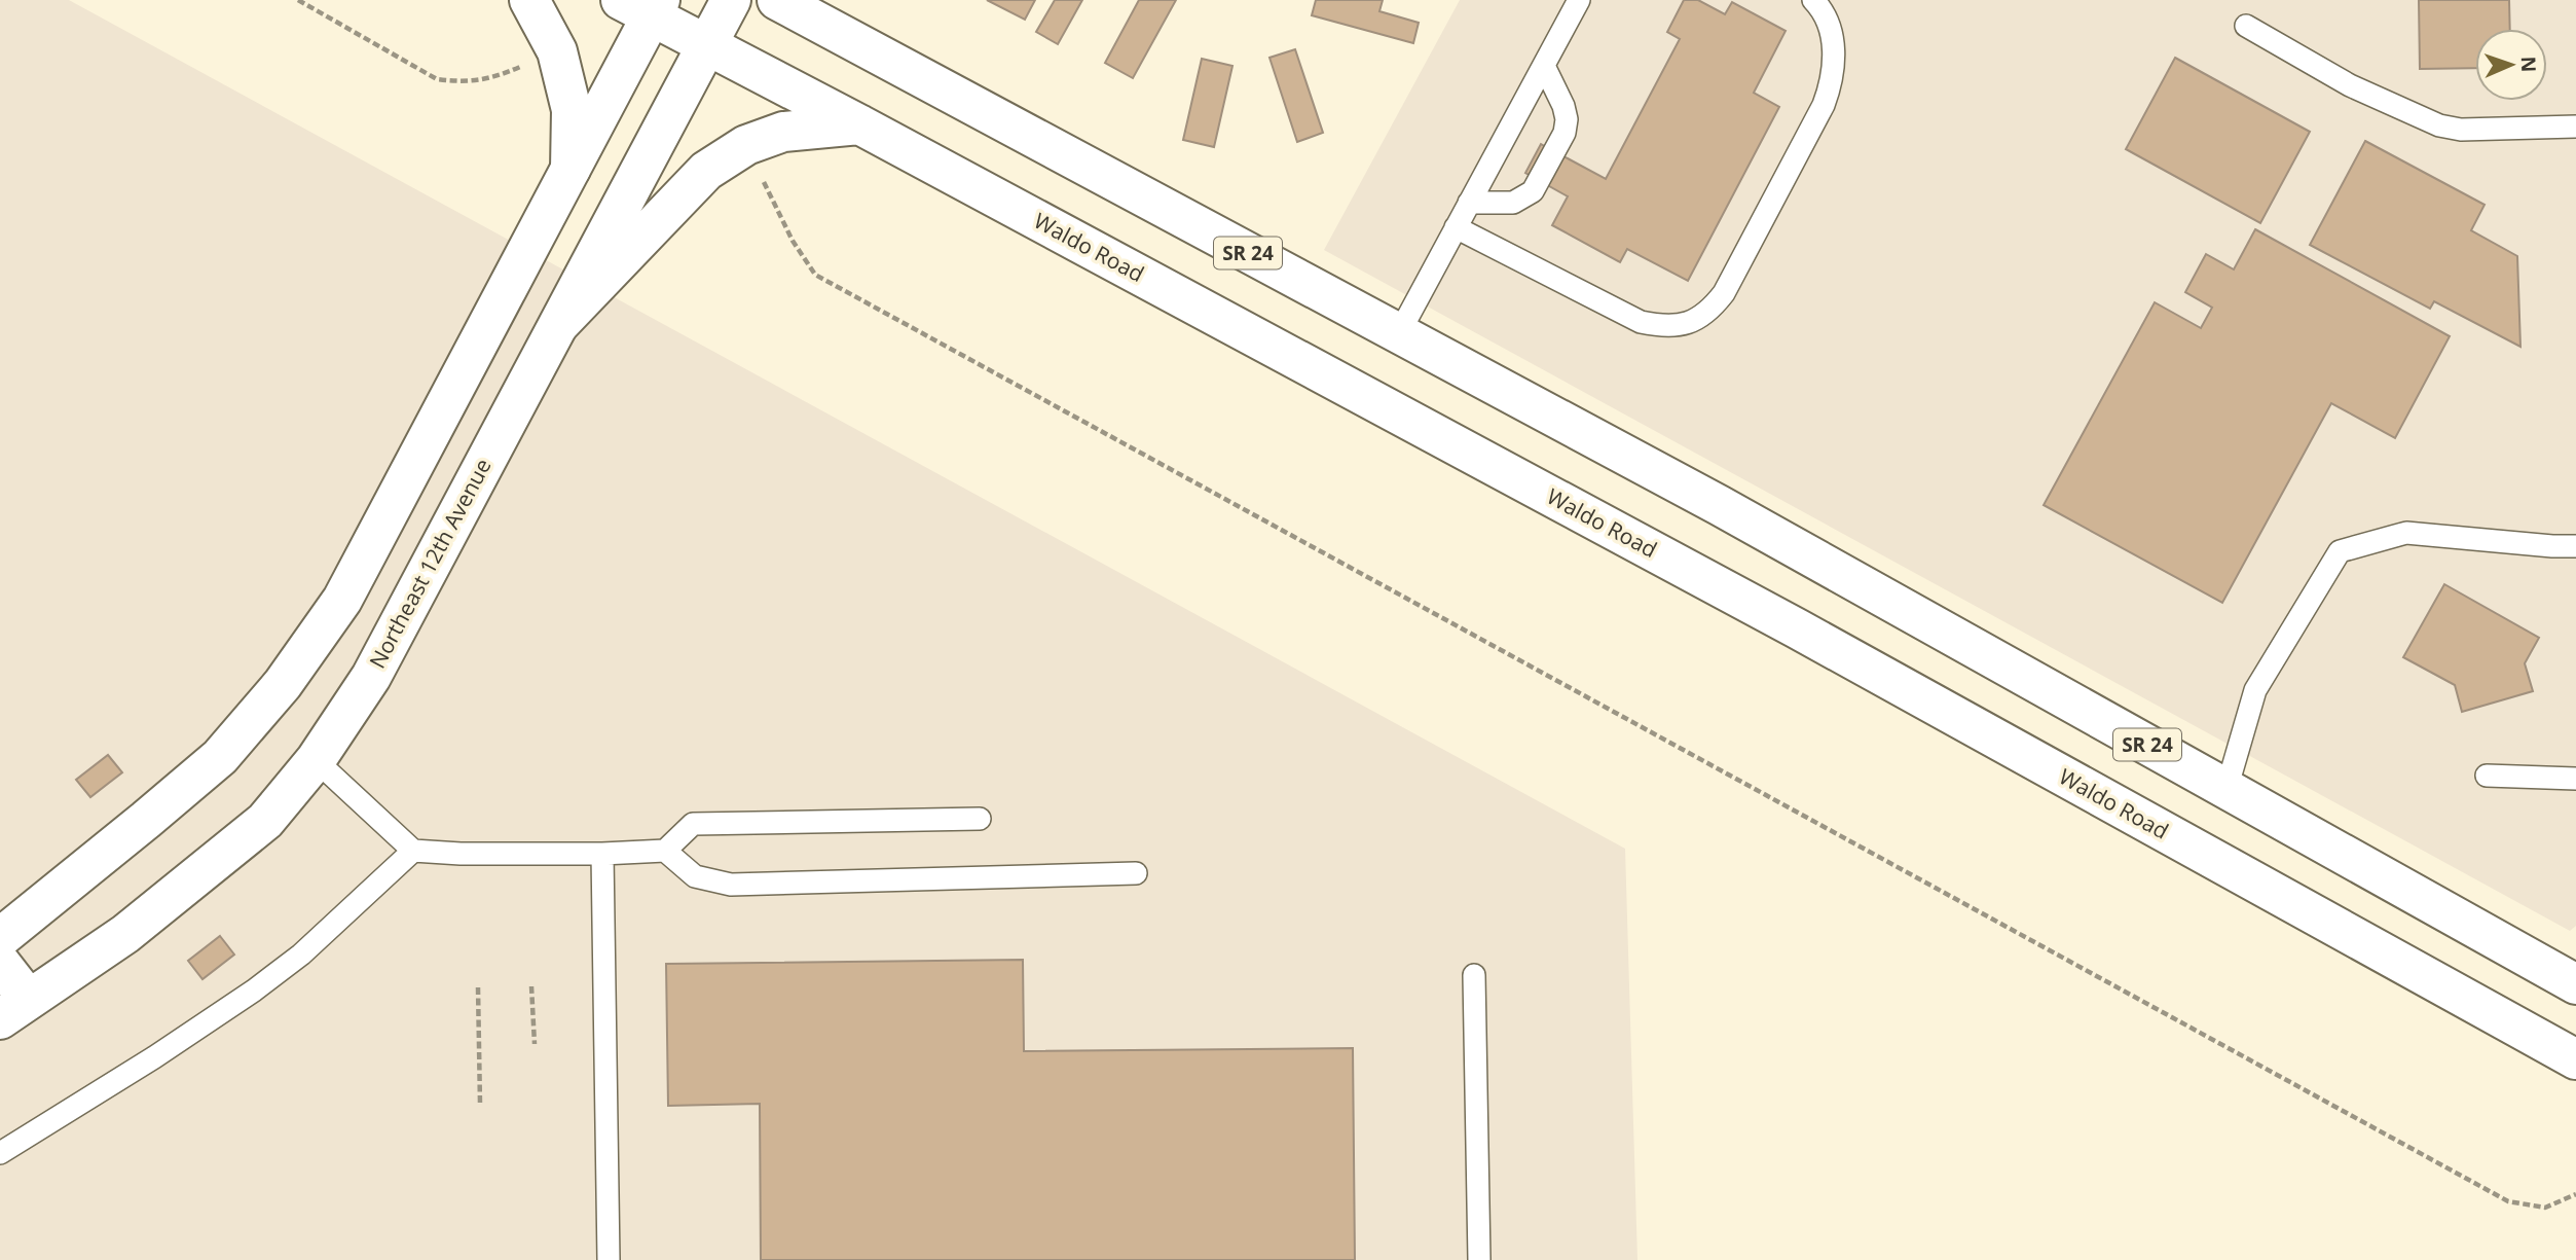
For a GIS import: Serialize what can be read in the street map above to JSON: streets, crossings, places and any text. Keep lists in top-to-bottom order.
{
  "streets": {
    "main road": ["Waldo Road", "SR 24", "Northeast 12th Avenue"]
  },
  "crossings": [
    ["Waldo Road", "Northeast 12th Avenue"]
  ],
  "north": "right"
}
